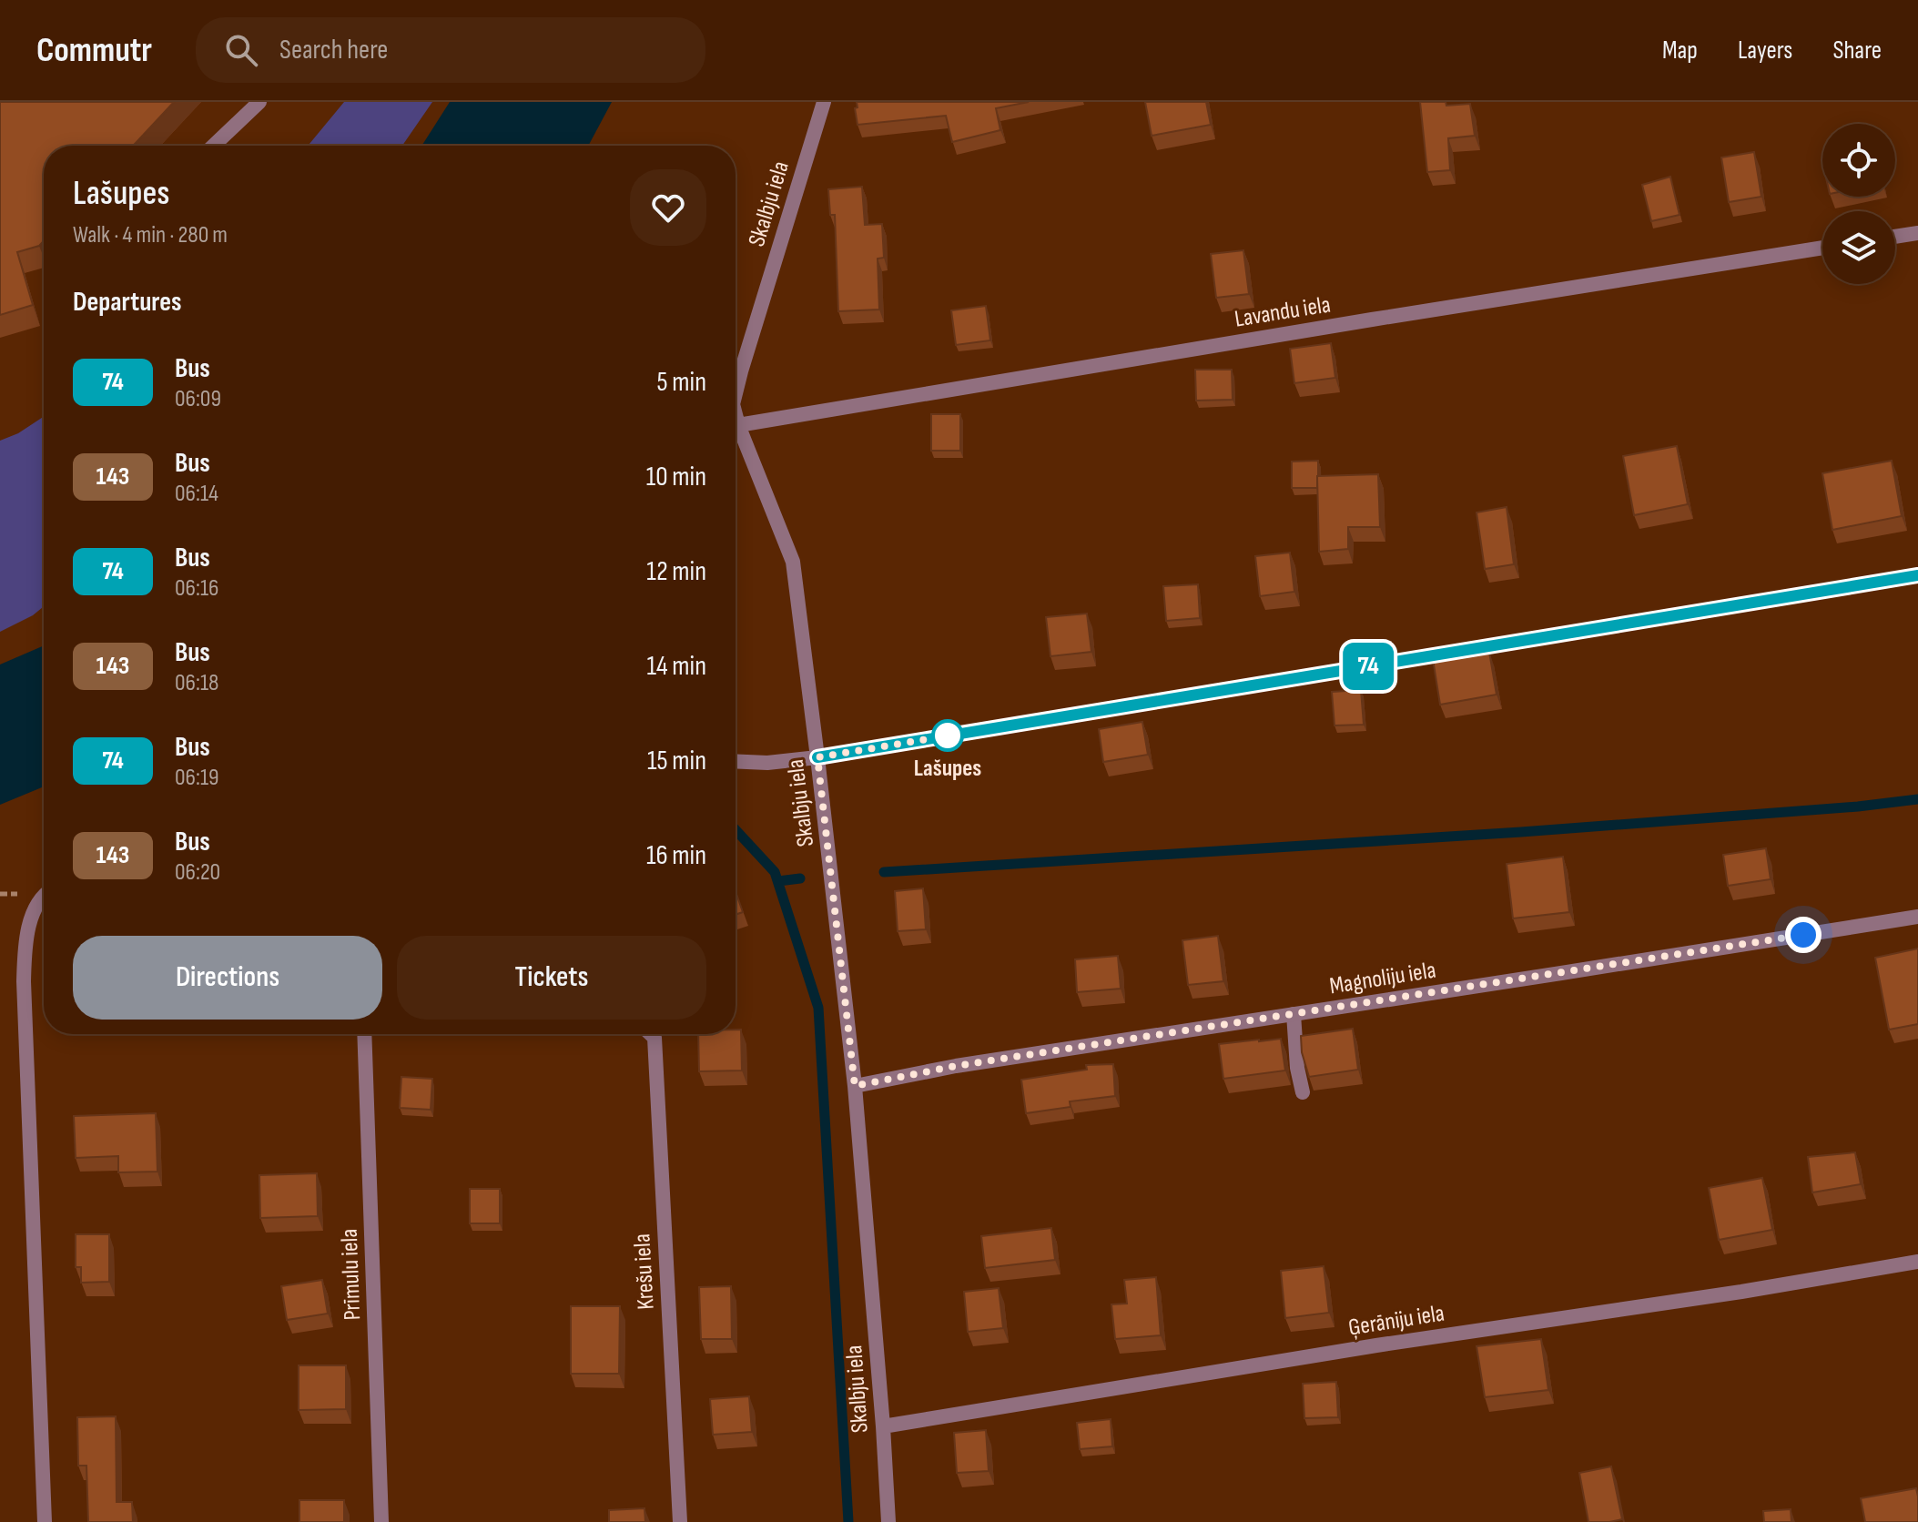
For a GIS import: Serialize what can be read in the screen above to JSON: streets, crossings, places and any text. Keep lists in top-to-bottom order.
{
  "streets": {
    "street": [
      "Skalbju iela",
      "Lavandu iela",
      "Magnoliju iela",
      "Krešu iela",
      "Prīmulu iela",
      "Ģerāniju iela"
    ]
  },
  "crossings": [
    ["Skalbju iela", "Lavandu iela"],
    ["Skalbju iela", "Magnoliju iela"],
    ["Skalbju iela", "Ģerāniju iela"]
  ],
  "places": ["Lašupes"],
  "lines": ["bus line 74"],
  "page": {
    "header": "Commutr",
    "search": "Search here",
    "nav": ["Map", "Layers", "Share"],
    "on_map": "74",
    "heading": [
      ["Lašupes", "Walk · 4 min · 280 m"],
      "Departures"
    ],
    "list": [
      {
        "mark": "74",
        "name": "Bus",
        "note": "06:09",
        "value": "5 min"
      },
      {
        "mark": "143",
        "name": "Bus",
        "note": "06:14",
        "value": "10 min"
      },
      {
        "mark": "74",
        "name": "Bus",
        "note": "06:16",
        "value": "12 min"
      },
      {
        "mark": "143",
        "name": "Bus",
        "note": "06:18",
        "value": "14 min"
      },
      {
        "mark": "74",
        "name": "Bus",
        "note": "06:19",
        "value": "15 min"
      },
      {
        "mark": "143",
        "name": "Bus",
        "note": "06:20",
        "value": "16 min"
      }
    ],
    "buttons": ["Directions", "Tickets"]
  }
}
